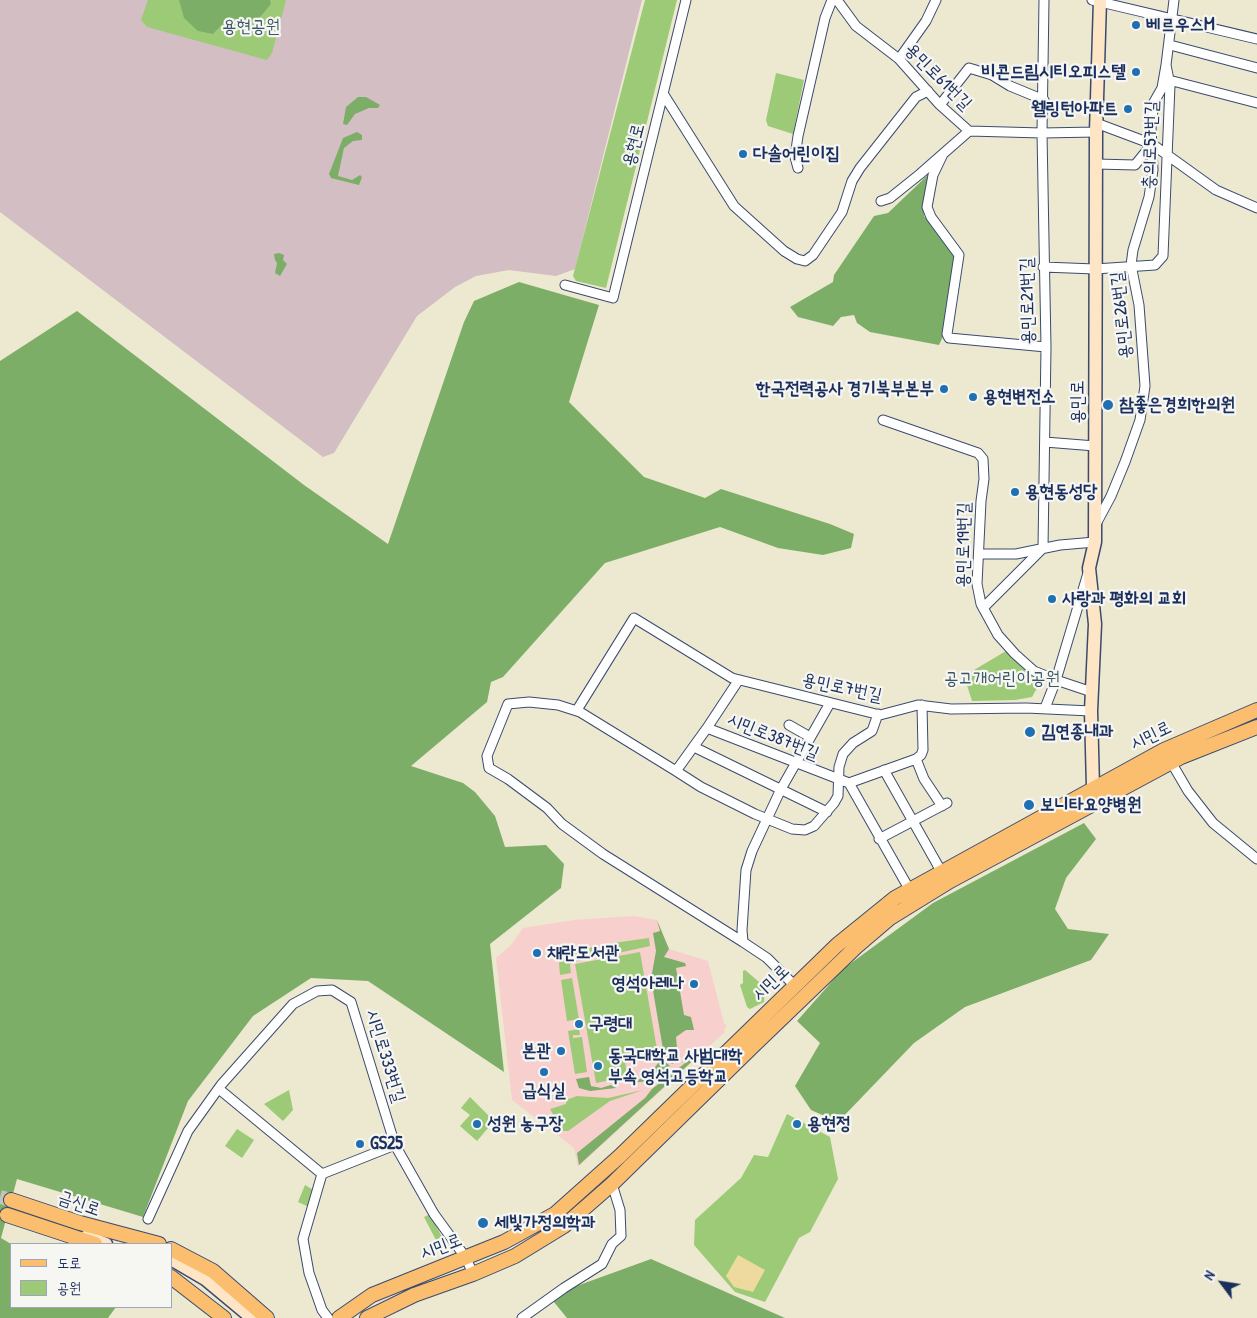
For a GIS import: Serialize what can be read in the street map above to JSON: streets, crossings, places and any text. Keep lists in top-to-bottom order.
{
  "streets": {
    "main road": ["시민로", "금신로"],
    "street": [
      "용민로61번길",
      "용현로",
      "충의로57번길",
      "용민로21번길",
      "용민로26번길",
      "용민로",
      "용민로19번길",
      "용민로7번길",
      "시민로387번길",
      "시민로333번길"
    ]
  },
  "crossings": [
    ["용민로61번길", "용민로21번길"],
    ["용민로61번길", "용민로"],
    ["충의로57번길", "용민로21번길"],
    ["충의로57번길", "용민로26번길"],
    ["충의로57번길", "용민로"],
    ["용민로26번길", "용민로"],
    ["용민로", "용민로19번길"],
    ["용민로", "용민로7번길"],
    ["용민로", "시민로"],
    ["시민로", "시민로333번길"]
  ],
  "parks": ["용현공원", "공고개어린이공원"],
  "places": [
    "베르우스M",
    "비콘드림시티오피스텔",
    "웰링턴아파트",
    "다솔어린이집",
    "한국전력공사 경기북부본부",
    "용현변전소",
    "참좋은경희한의원",
    "용현동성당",
    "사랑과 평화의 교회",
    "김연종내과",
    "보니타요양병원",
    "채란도서관",
    "영석아레나",
    "구령대",
    "본관",
    "동국대학교 사범대학 부속 영석고등학교",
    "급식실",
    "성원 농구장",
    "용현정",
    "GS25",
    "세빛가정의학과"
  ],
  "legend": ["도로", "공원"],
  "north": "top left"
}
